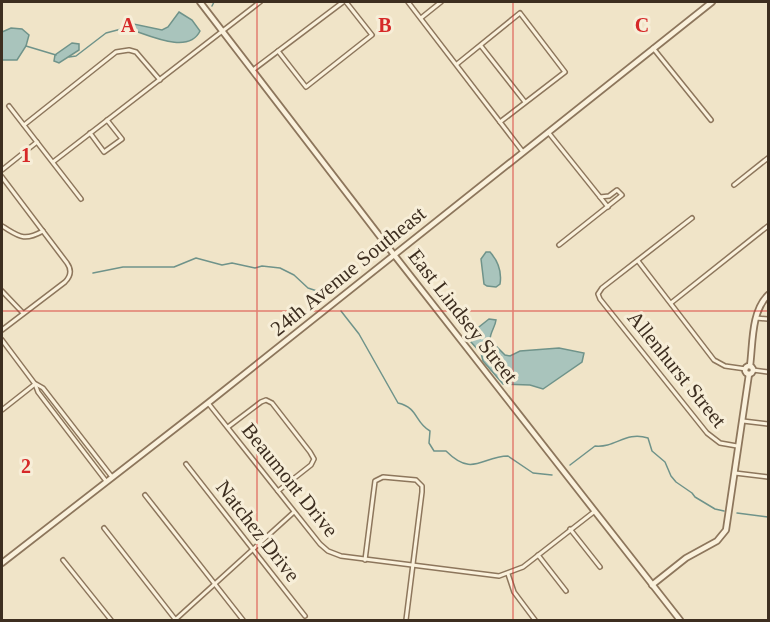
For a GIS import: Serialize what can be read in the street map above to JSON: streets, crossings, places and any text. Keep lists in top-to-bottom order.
{
  "streets": {
    "street": [
      "24th Avenue Southeast",
      "East Lindsey Street",
      "Allenhurst Street",
      "Beaumont Drive",
      "Natchez Drive"
    ]
  },
  "crossings": [
    ["24th Avenue Southeast", "East Lindsey Street"],
    ["24th Avenue Southeast", "Beaumont Drive"]
  ],
  "grid": {
    "columns": ["A", "B", "C"],
    "rows": ["1", "2"]
  }
}
